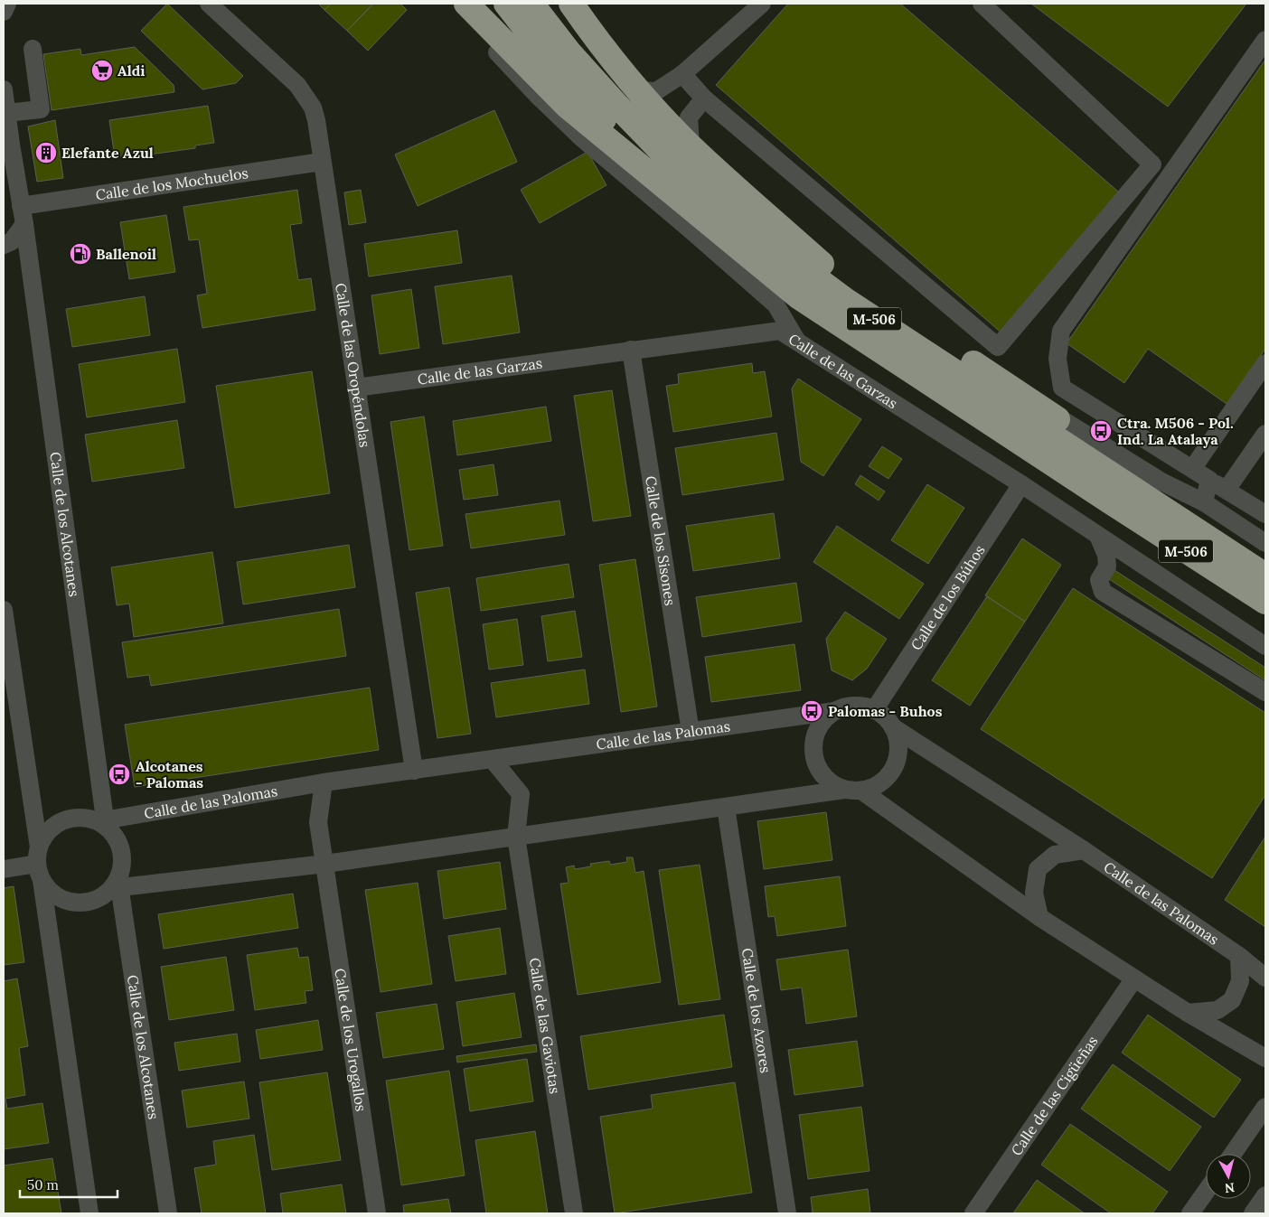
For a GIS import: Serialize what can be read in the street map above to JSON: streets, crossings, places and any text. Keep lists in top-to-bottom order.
{
  "streets": {
    "highway": ["M-506"],
    "street": [
      "Calle de los Mochuelos",
      "Calle de las Oropéndolas",
      "Calle de las Garzas",
      "Calle de los Alcotanes",
      "Calle de los Sisones",
      "Calle de los Búhos",
      "Calle de las Palomas",
      "Calle de los Azores",
      "Calle de las Gaviotas",
      "Calle de los Urogallos",
      "Calle de las Cigüeñas"
    ]
  },
  "crossings": [
    ["Calle de los Mochuelos", "Calle de las Oropéndolas"],
    ["Calle de los Mochuelos", "Calle de los Alcotanes"],
    ["Calle de las Oropéndolas", "Calle de las Garzas"],
    ["Calle de las Oropéndolas", "Calle de las Palomas"],
    ["Calle de las Garzas", "Calle de los Sisones"],
    ["Calle de las Garzas", "Calle de los Búhos"],
    ["Calle de los Alcotanes", "Calle de las Palomas"],
    ["Calle de los Sisones", "Calle de las Palomas"],
    ["Calle de los Búhos", "Calle de las Palomas"]
  ],
  "places": {
    "supermarket": ["Aldi"],
    "building": ["Elefante Azul"],
    "fuel station": ["Ballenoil"],
    "bus stop": ["Ctra. M506 - Pol. Ind. La Atalaya", "Palomas - Buhos", "Alcotanes - Palomas"]
  },
  "scale_bar": "50 m",
  "north": "bottom"
}
